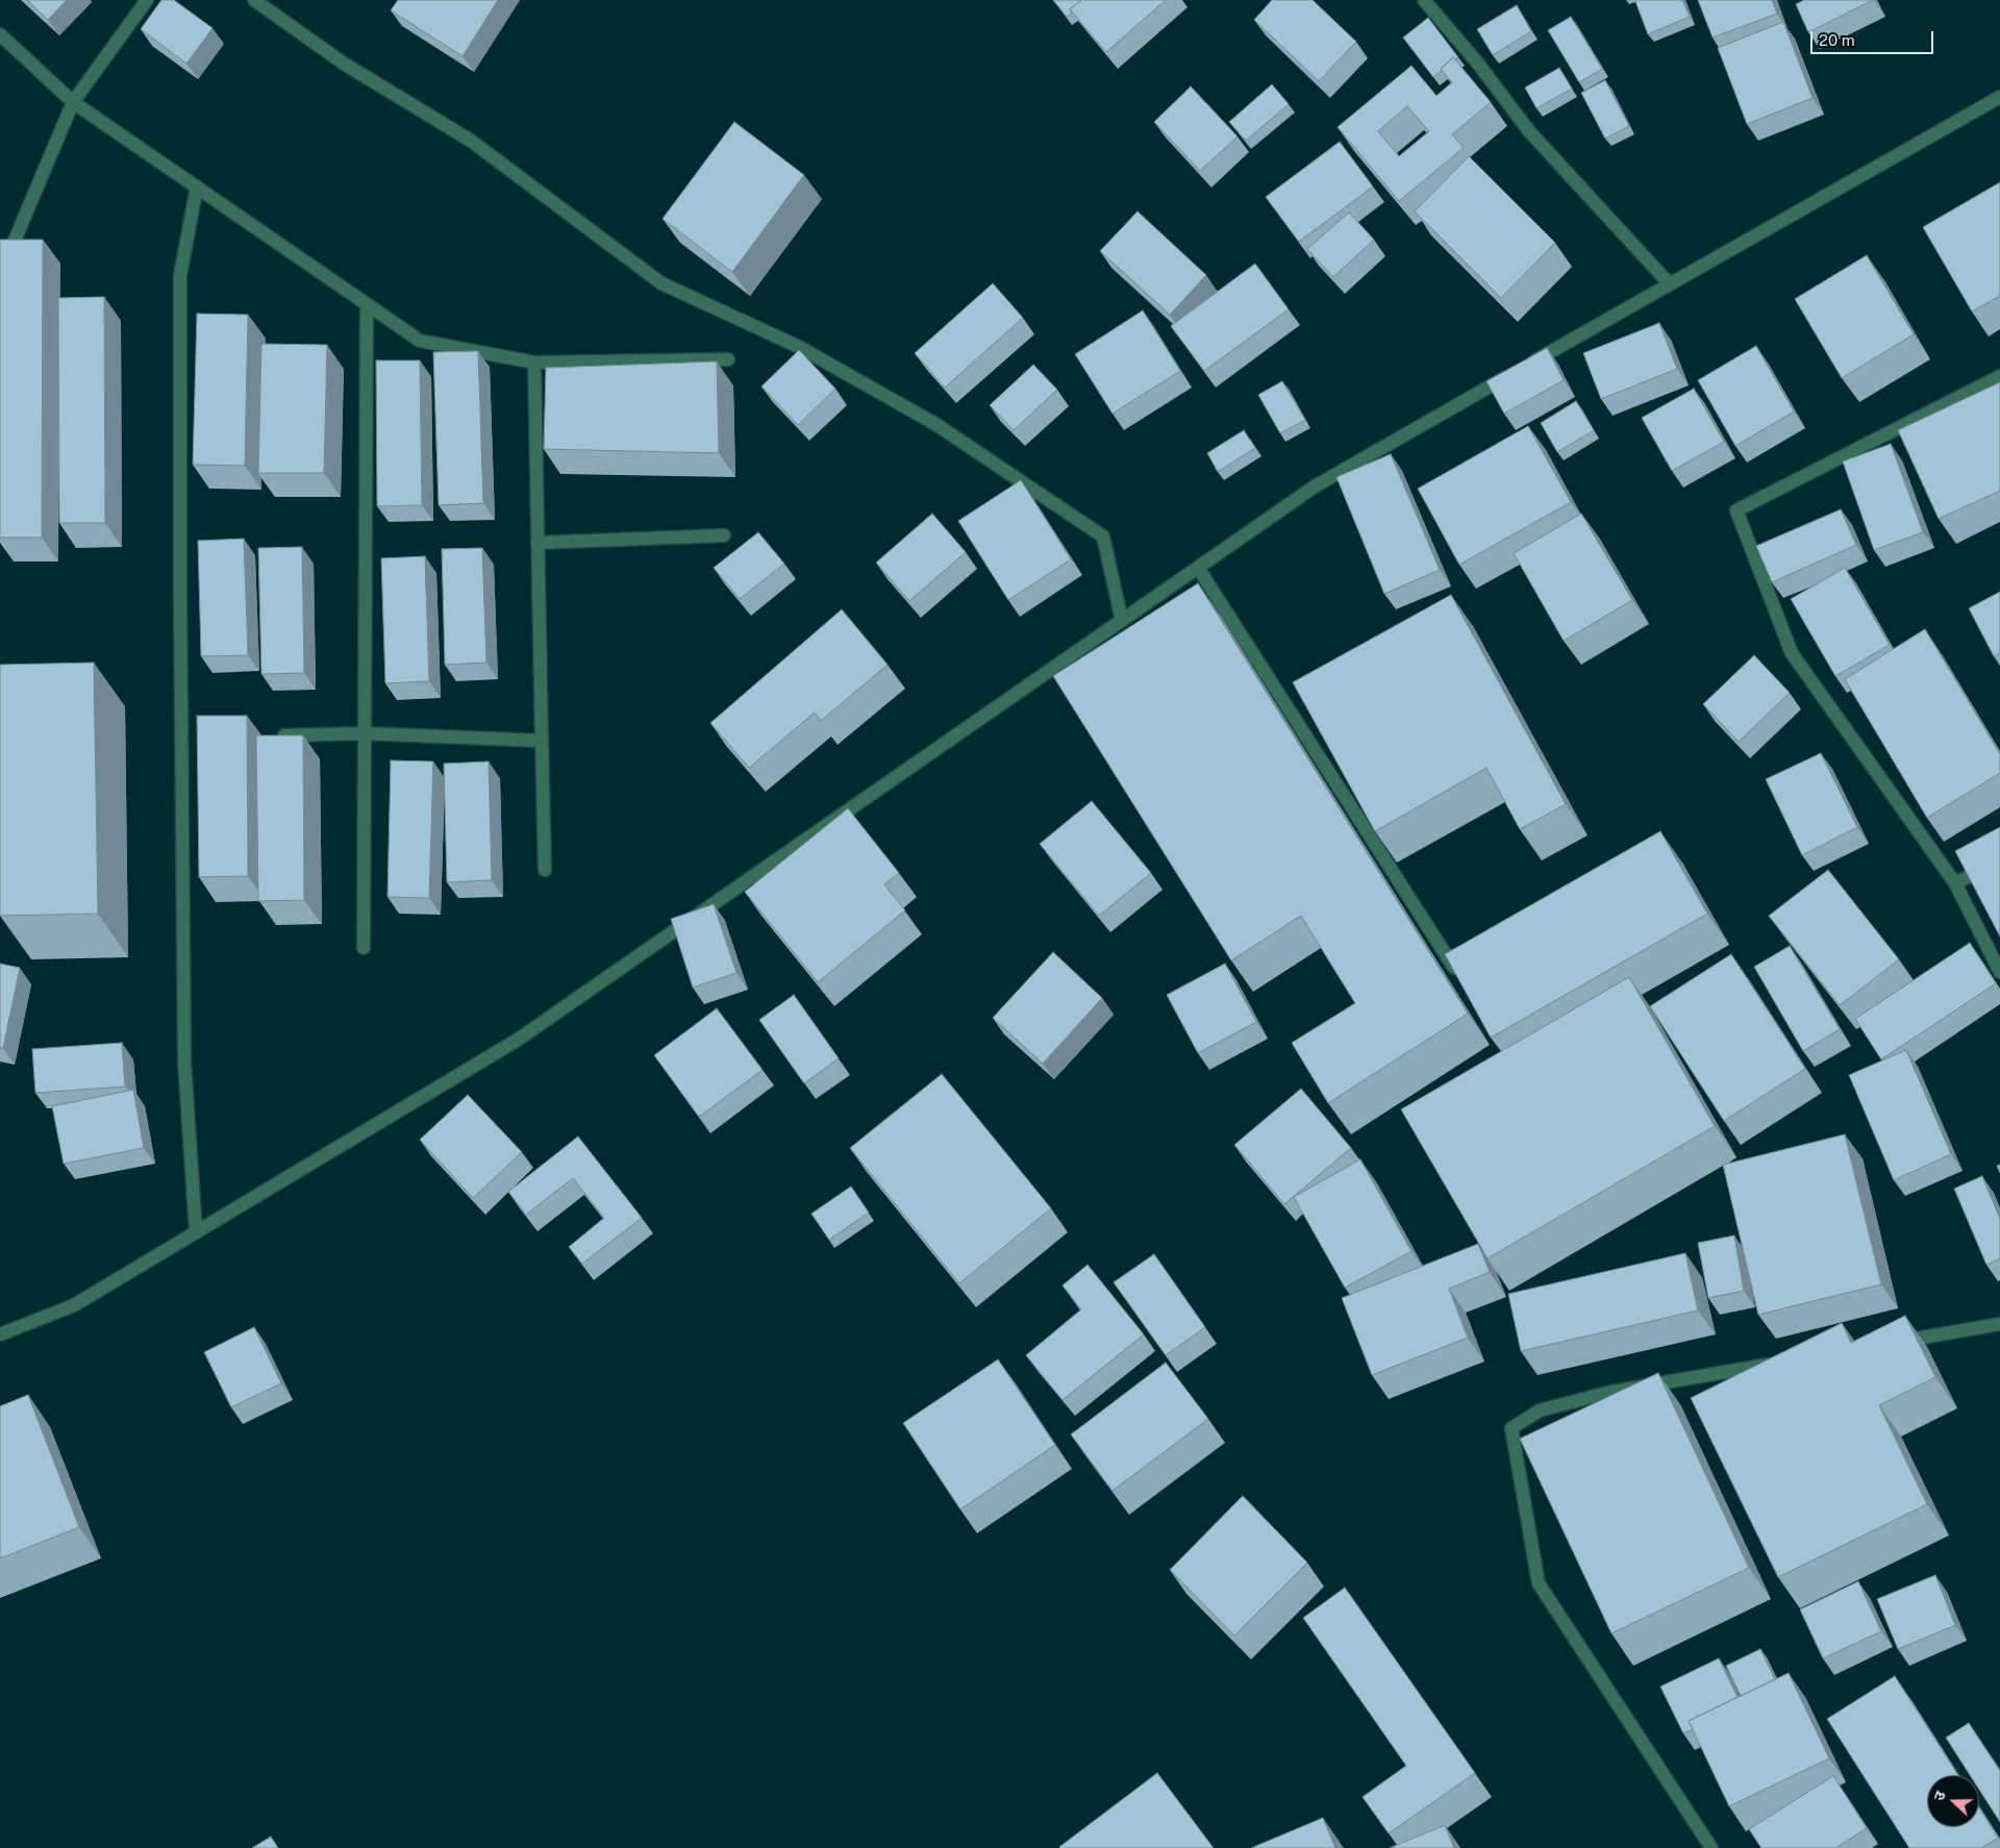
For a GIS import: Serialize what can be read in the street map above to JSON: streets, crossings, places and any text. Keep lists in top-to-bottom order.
{
  "scale_bar": "20 m",
  "north": "left"
}
